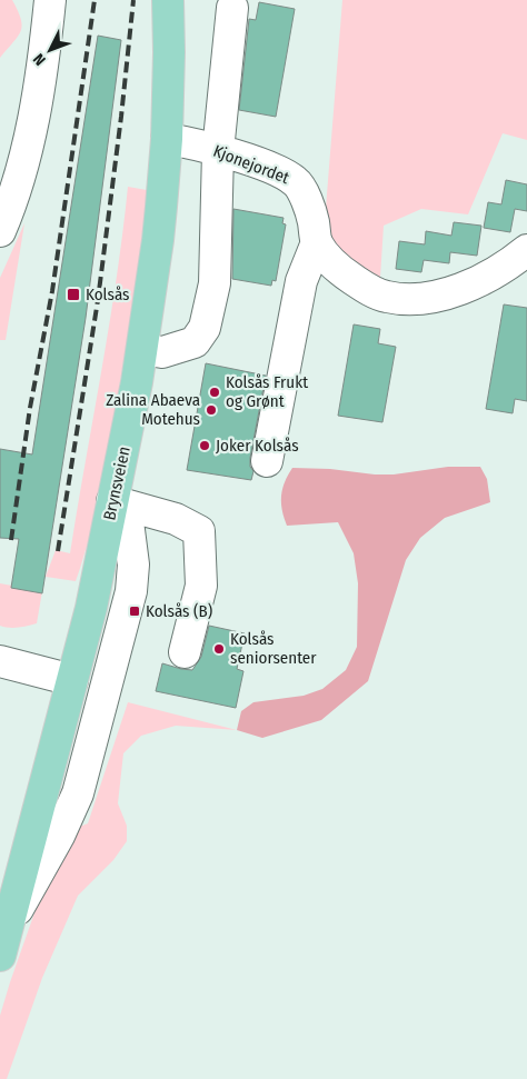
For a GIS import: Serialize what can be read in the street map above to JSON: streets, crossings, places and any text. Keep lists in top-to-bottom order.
{
  "streets": {
    "main road": ["Brynsveien"],
    "street": ["Kjonejordet"]
  },
  "crossings": [
    ["Kjonejordet", "Brynsveien"]
  ],
  "places": {
    "transit": ["Kolsås", "Kolsås (B)"],
    "other": [
      "Kolsås Frukt og Grønt",
      "Zalina Abaeva Motehus",
      "Joker Kolsås",
      "Kolsås seniorsenter"
    ]
  },
  "north": "bottom left"
}
